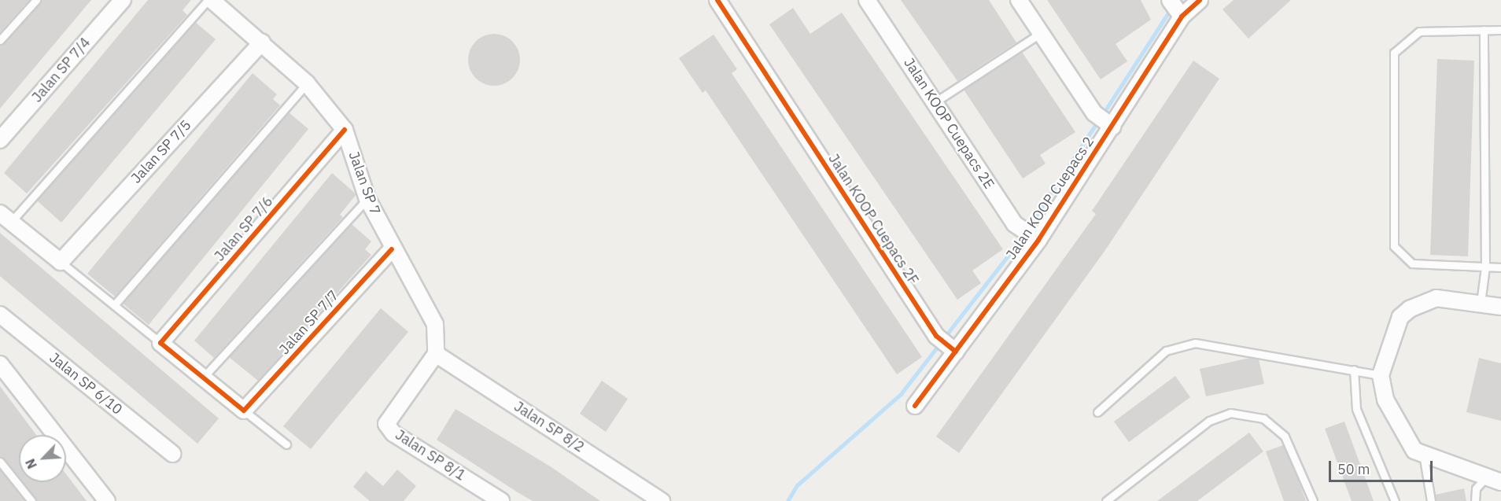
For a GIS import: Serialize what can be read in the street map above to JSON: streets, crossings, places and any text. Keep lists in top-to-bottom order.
{
  "streets": {
    "street": [
      "Jalan SP 7/4",
      "Jalan KOOP Cuepacs 2E",
      "Jalan SP 7/5",
      "Jalan SP 7",
      "Jalan KOOP Cuepacs 2",
      "Jalan KOOP Cuepacs 2F",
      "Jalan SP 7/6",
      "Jalan SP 7/7",
      "Jalan SP 6/10",
      "Jalan SP 8/2",
      "Jalan SP 8/1"
    ]
  },
  "crossings": [
    ["Jalan KOOP Cuepacs 2E", "Jalan KOOP Cuepacs 2"],
    ["Jalan SP 7/5", "Jalan SP 7"],
    ["Jalan SP 7", "Jalan SP 7/6"],
    ["Jalan SP 7", "Jalan SP 7/7"],
    ["Jalan SP 7", "Jalan SP 8/2"],
    ["Jalan SP 7", "Jalan SP 8/1"],
    ["Jalan KOOP Cuepacs 2", "Jalan KOOP Cuepacs 2F"],
    ["Jalan SP 8/2", "Jalan SP 8/1"]
  ],
  "scale_bar": "50 m",
  "north": "bottom left"
}
